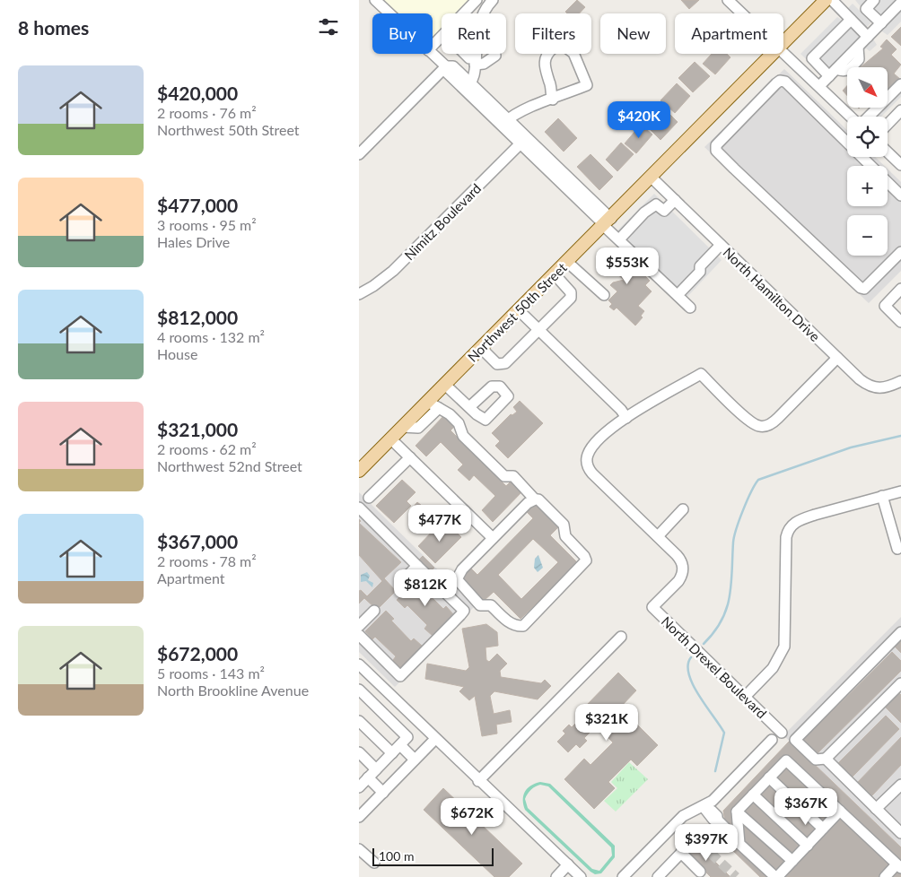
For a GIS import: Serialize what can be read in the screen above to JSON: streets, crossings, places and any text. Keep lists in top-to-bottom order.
{
  "streets": {
    "main road": ["Northwest 50th Street"],
    "street": ["Nimitz Boulevard", "North Hamilton Drive", "North Drexel Boulevard"]
  },
  "crossings": [
    ["North Hamilton Drive", "Northwest 50th Street"]
  ],
  "scale_bar": "100 m",
  "north": "bottom right",
  "page": {
    "heading": "8 homes",
    "chip": [
      "Buy",
      "Rent",
      "Filters",
      "New",
      "Apartment"
    ],
    "list": [
      {
        "name": "$420,000",
        "note": "2 rooms · 76 m² · Northwest 50th Street"
      },
      {
        "name": "$477,000",
        "note": "3 rooms · 95 m² · Hales Drive"
      },
      {
        "name": "$812,000",
        "note": "4 rooms · 132 m² · House"
      },
      {
        "name": "$321,000",
        "note": "2 rooms · 62 m² · Northwest 52nd Street"
      },
      {
        "name": "$367,000",
        "note": "2 rooms · 78 m² · Apartment"
      },
      {
        "name": "$672,000",
        "note": "5 rooms · 143 m² · North Brookline Avenue"
      }
    ],
    "map_buttons": ["+", "−"],
    "price": [
      "$420K",
      "$553K",
      "$477K",
      "$812K",
      "$321K",
      "$367K",
      "$672K",
      "$397K"
    ],
    "scale": "100 m"
  }
}
